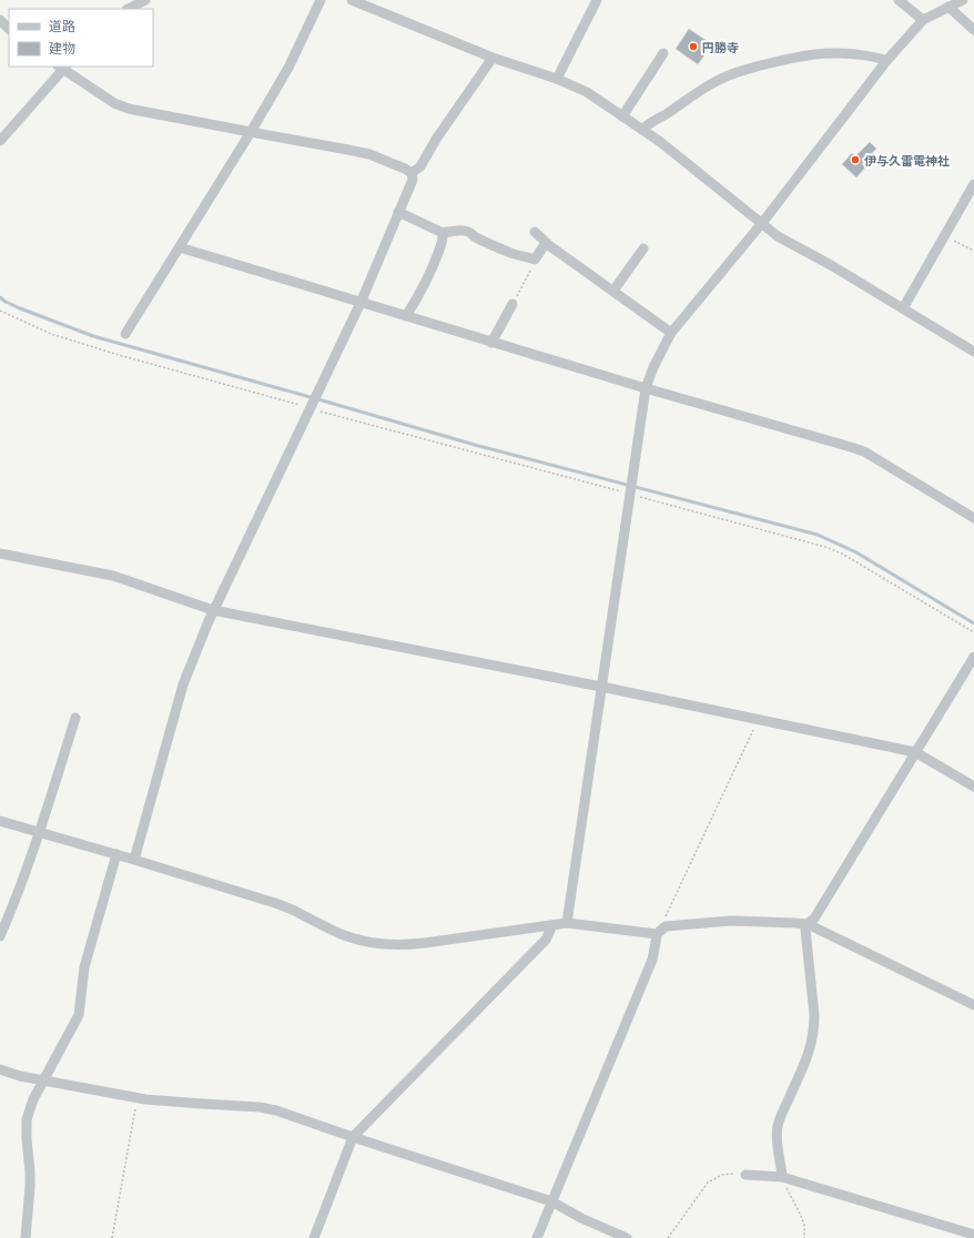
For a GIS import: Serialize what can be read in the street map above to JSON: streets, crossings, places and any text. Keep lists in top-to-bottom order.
{
  "places": ["円勝寺", "伊与久雷電神社"],
  "legend": ["道路", "建物"]
}
